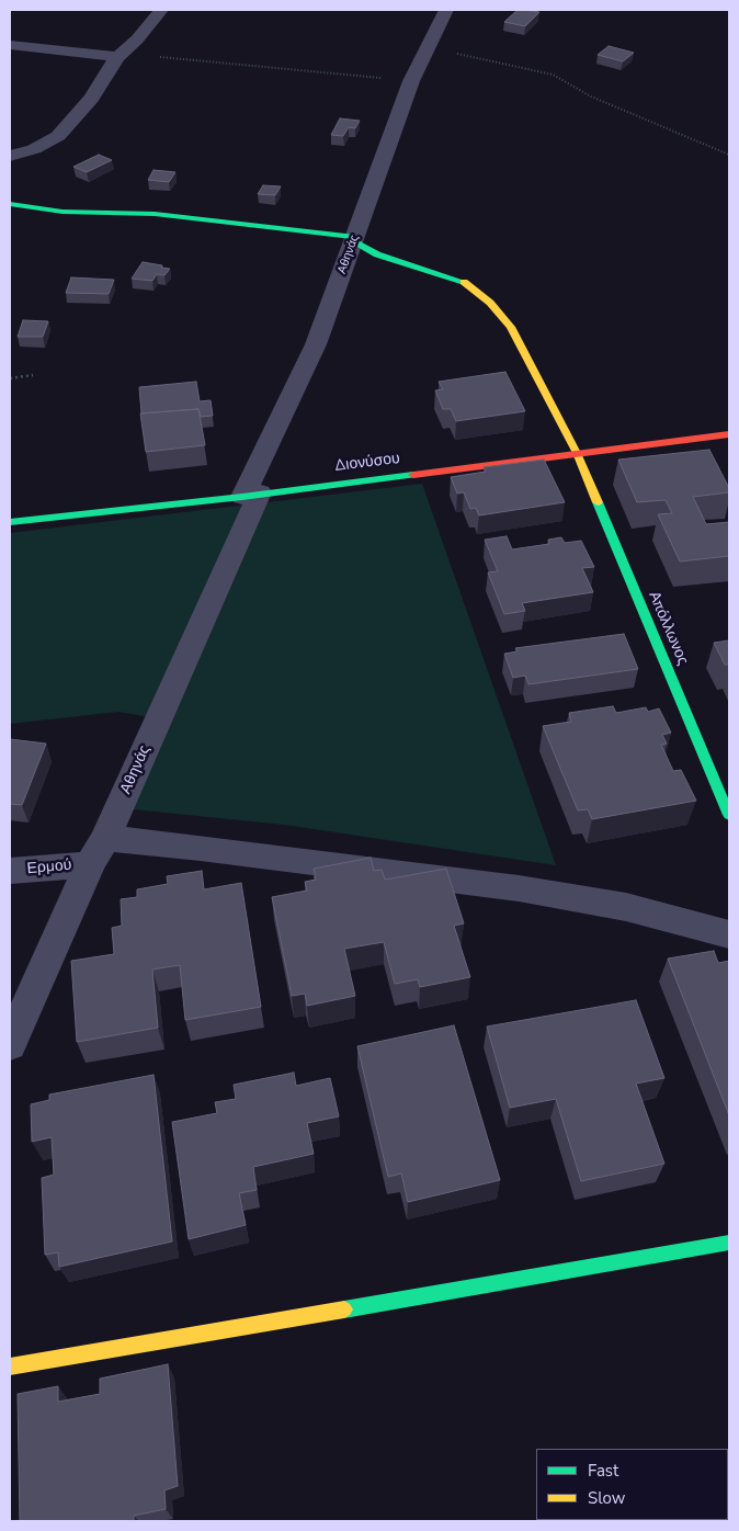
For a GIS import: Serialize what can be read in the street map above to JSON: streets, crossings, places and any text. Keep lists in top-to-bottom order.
{
  "streets": {
    "street": [
      "Αθηνάς",
      "Διονύσου",
      "Απόλλωνος",
      "Ερμού"
    ]
  },
  "crossings": [
    ["Αθηνάς", "Διονύσου"],
    ["Αθηνάς", "Απόλλωνος"],
    ["Αθηνάς", "Ερμού"],
    ["Διονύσου", "Απόλλωνος"]
  ],
  "legend": ["Fast", "Slow"]
}
